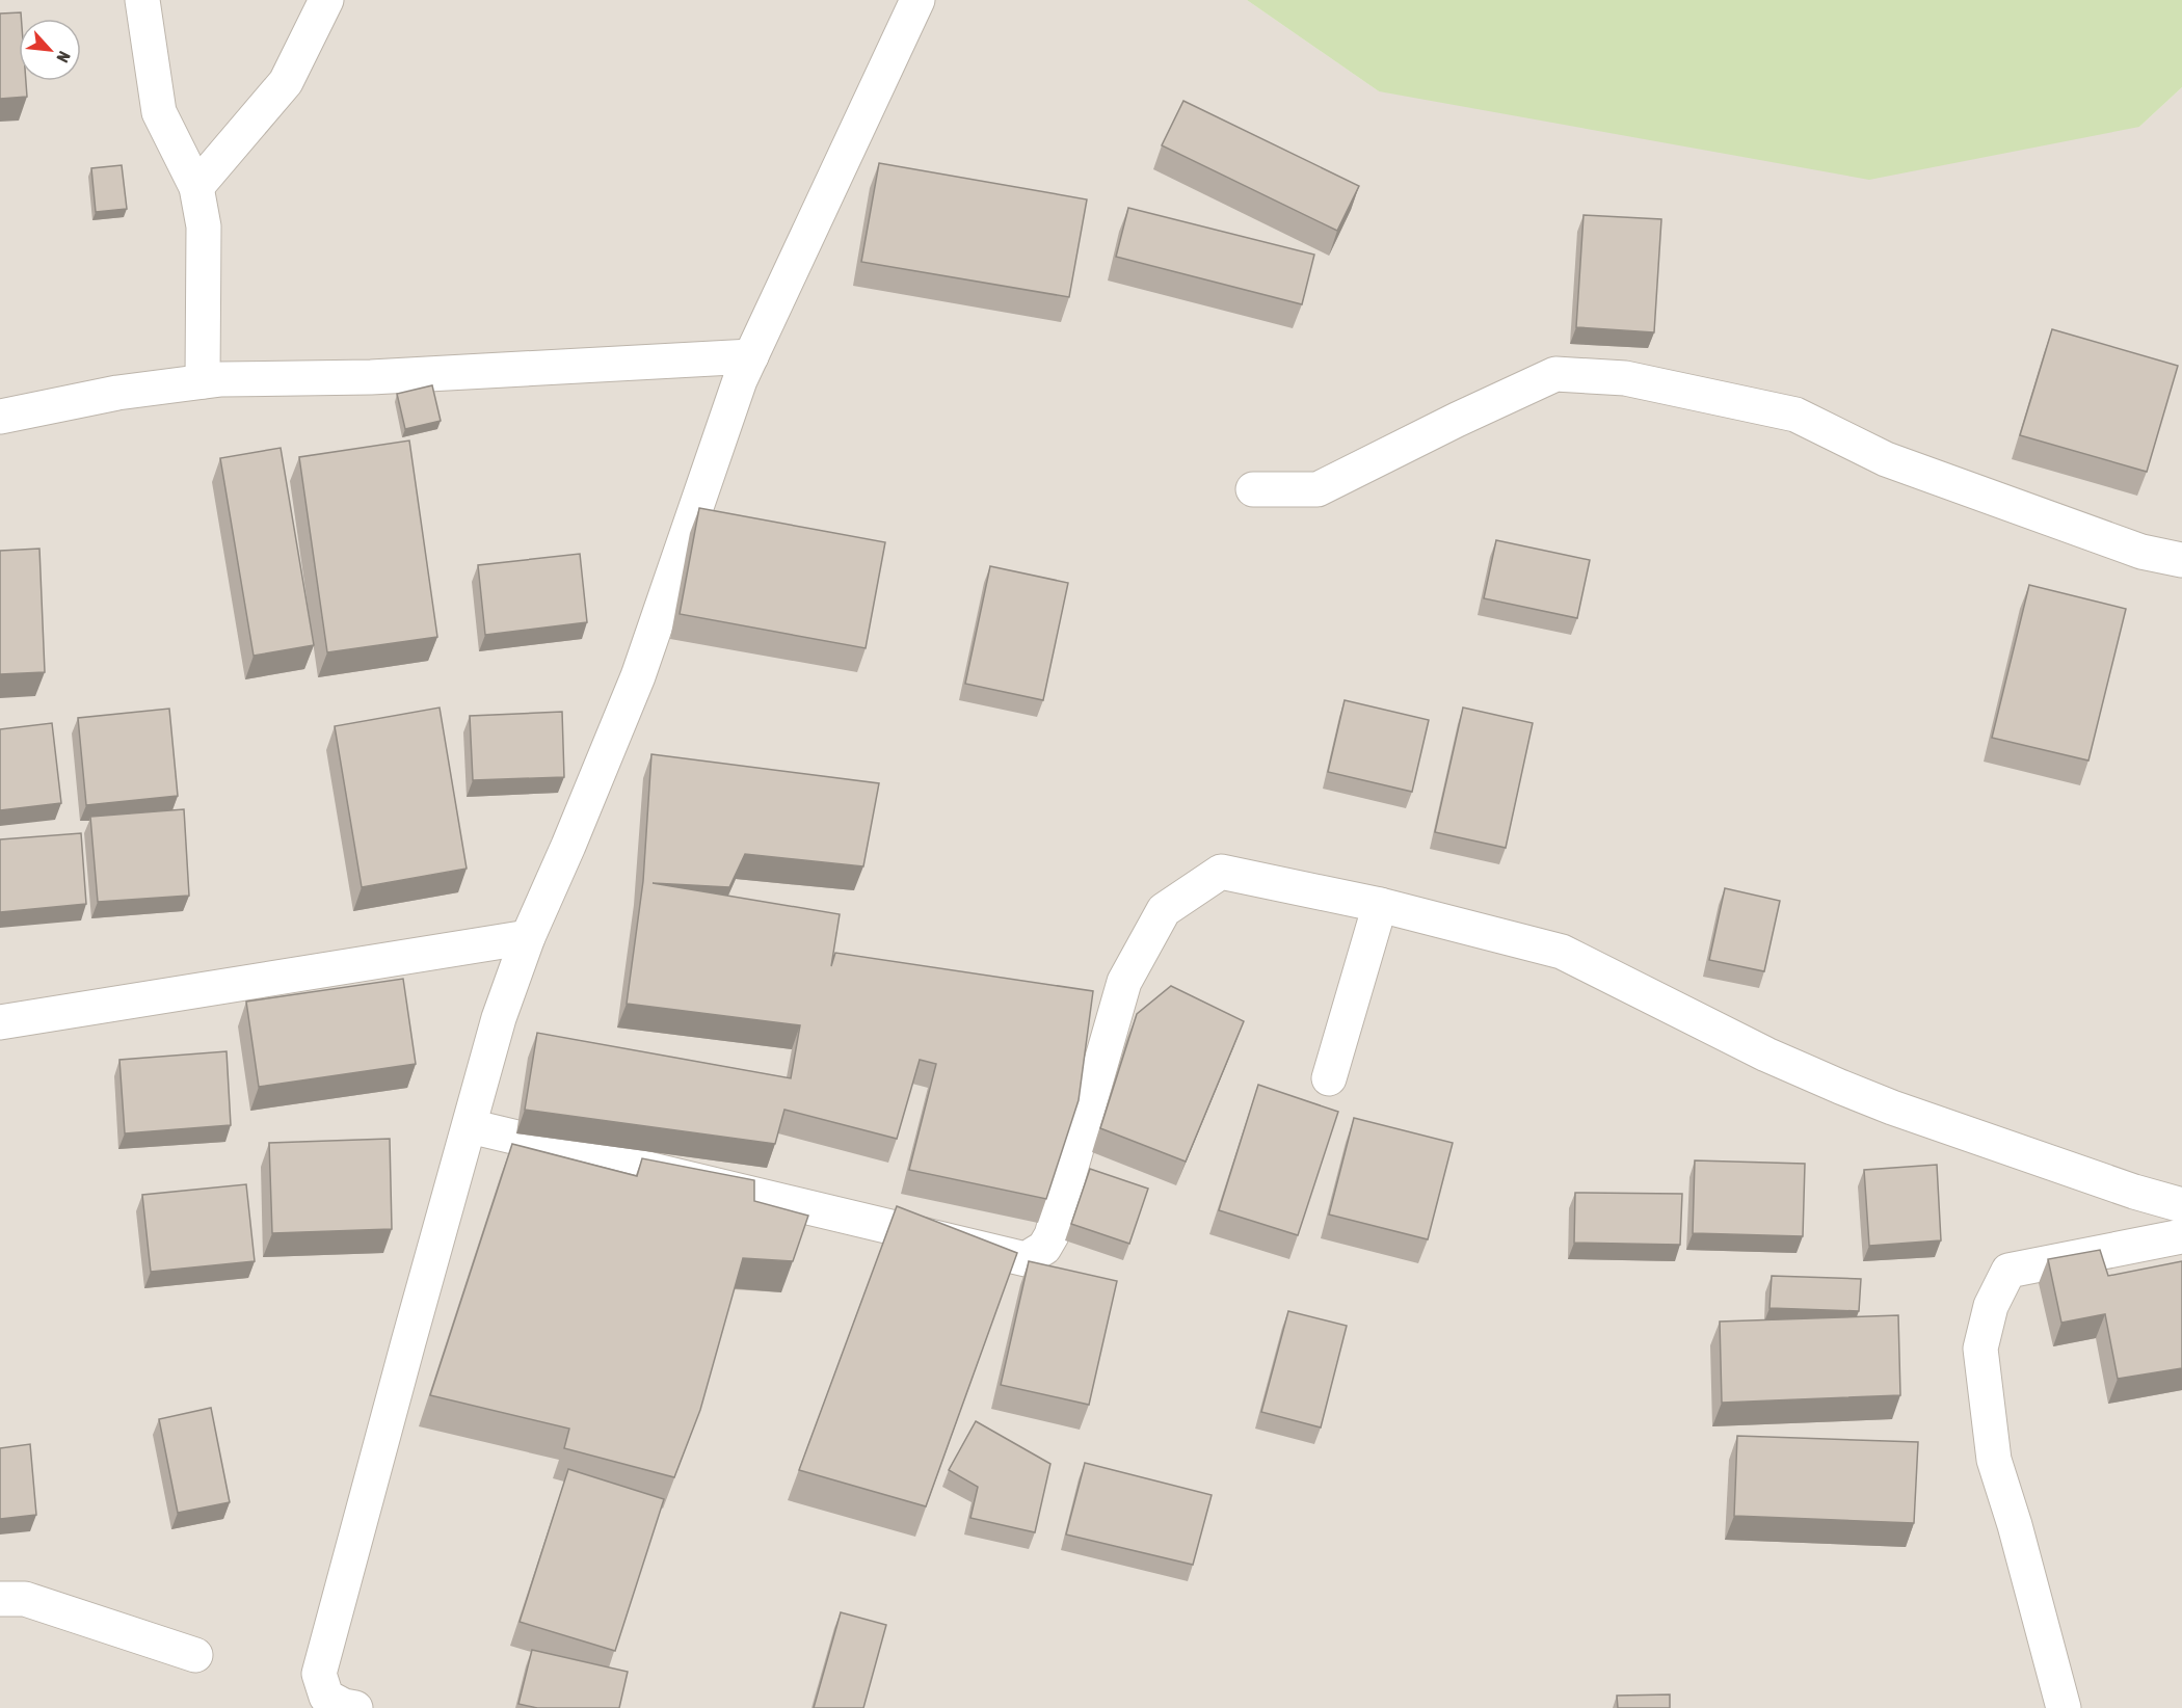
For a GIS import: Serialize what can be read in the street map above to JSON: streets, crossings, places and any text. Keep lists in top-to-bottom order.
{
  "north": "bottom right"
}
